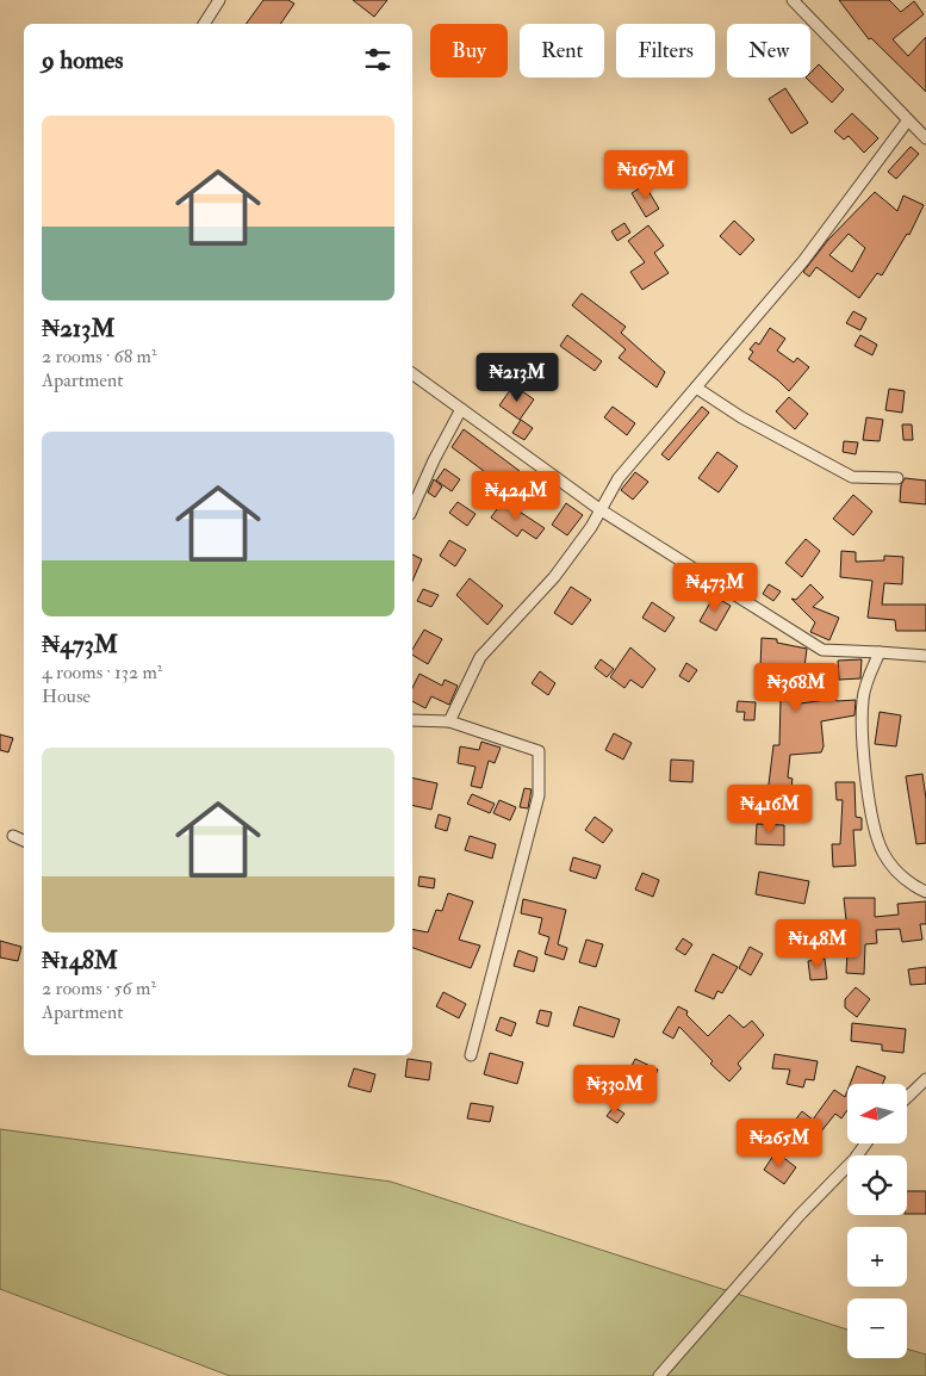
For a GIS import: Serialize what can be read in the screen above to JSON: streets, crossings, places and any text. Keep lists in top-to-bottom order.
{
  "north": "left",
  "page": {
    "chip": [
      "Buy",
      "Rent",
      "Filters",
      "New"
    ],
    "heading": "9 homes",
    "list": [
      {
        "name": "₦213M",
        "note": "2 rooms · 68 m² · Apartment"
      },
      {
        "name": "₦473M",
        "note": "4 rooms · 132 m² · House"
      },
      {
        "name": "₦148M",
        "note": "2 rooms · 56 m² · Apartment"
      }
    ],
    "price": [
      "₦167M",
      "₦213M",
      "₦424M",
      "₦473M",
      "₦368M",
      "₦416M",
      "₦148M",
      "₦330M",
      "₦265M"
    ],
    "map_buttons": ["+", "−"]
  }
}
